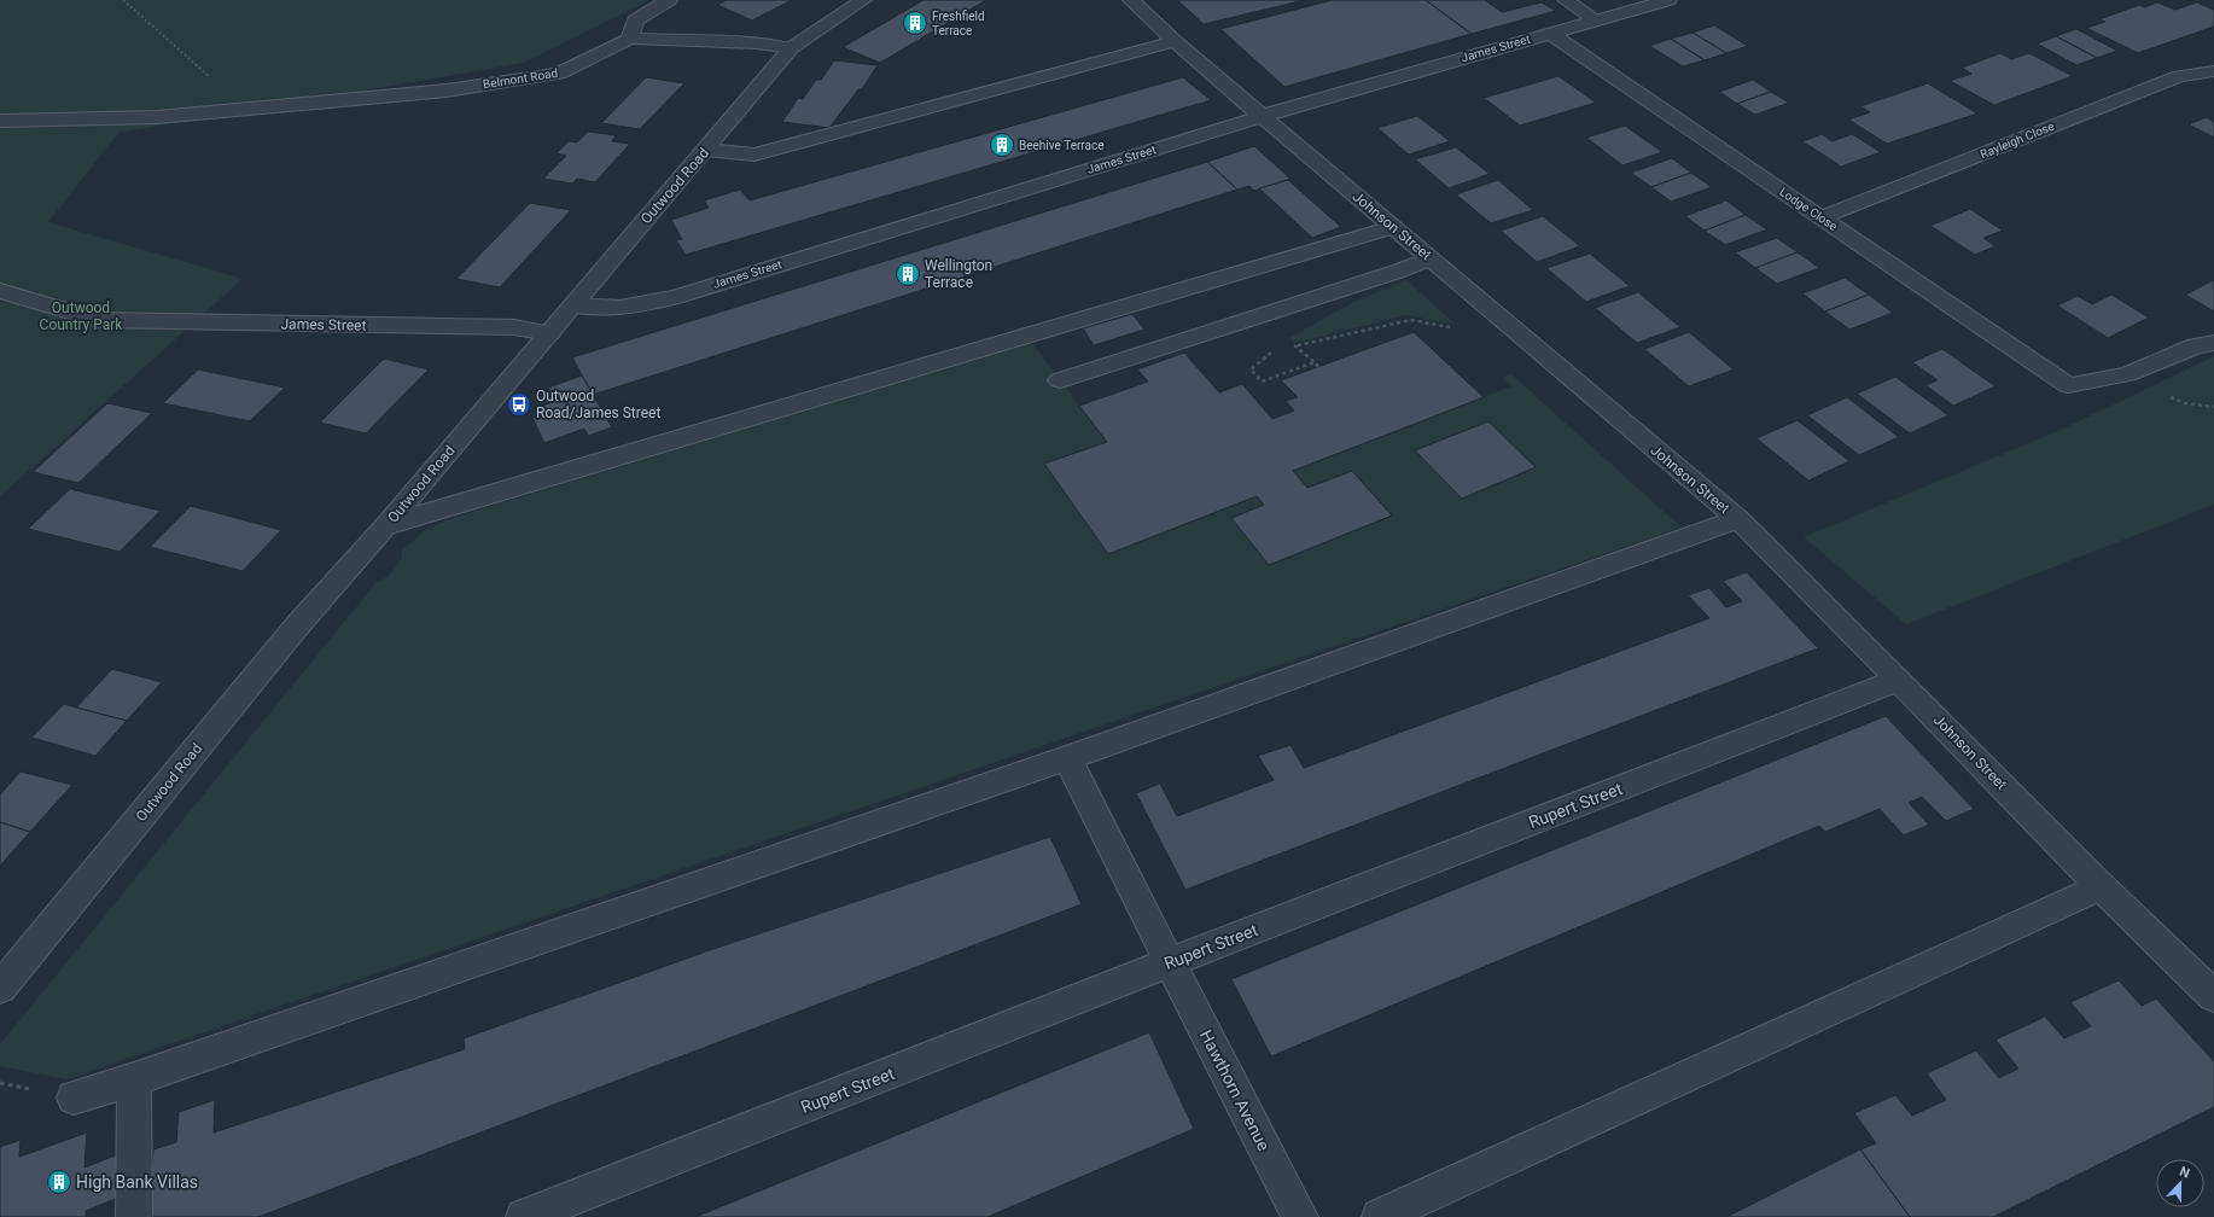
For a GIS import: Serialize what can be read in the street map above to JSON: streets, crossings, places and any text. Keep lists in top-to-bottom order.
{
  "streets": {
    "street": [
      "James Street",
      "Belmont Road",
      "Rayleigh Close",
      "Outwood Road",
      "Lodge Close",
      "Johnson Street",
      "Rupert Street",
      "Hawthorn Avenue"
    ]
  },
  "crossings": [
    ["James Street", "Outwood Road"],
    ["James Street", "Lodge Close"],
    ["James Street", "Johnson Street"],
    ["Belmont Road", "Outwood Road"],
    ["Rayleigh Close", "Lodge Close"],
    ["Johnson Street", "Rupert Street"],
    ["Rupert Street", "Hawthorn Avenue"]
  ],
  "parks": ["Outwood Country Park"],
  "places": {
    "building": [
      "Freshfield Terrace",
      "Beehive Terrace",
      "Wellington Terrace",
      "High Bank Villas"
    ],
    "bus stop": ["Outwood Road/James Street"]
  },
  "north": "top"
}
